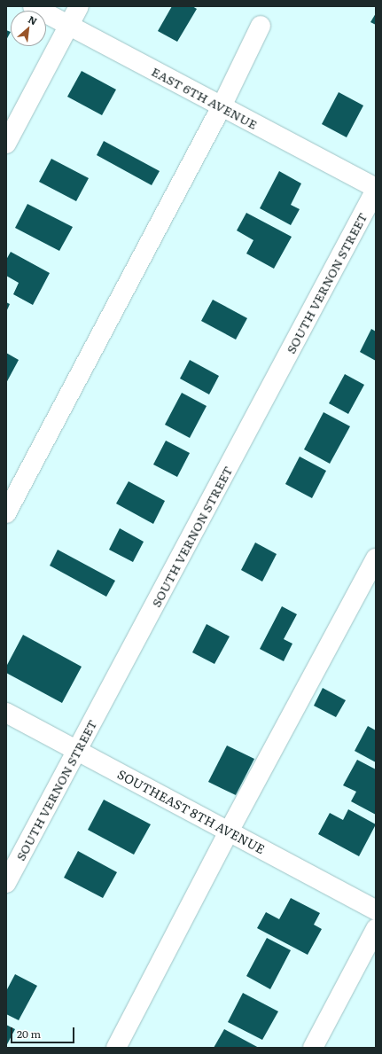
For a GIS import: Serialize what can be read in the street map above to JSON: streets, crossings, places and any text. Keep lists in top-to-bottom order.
{
  "streets": {
    "street": ["EAST 6TH AVENUE", "SOUTH VERNON STREET", "SOUTHEAST 8TH AVENUE"]
  },
  "crossings": [
    ["EAST 6TH AVENUE", "SOUTH VERNON STREET"],
    ["SOUTH VERNON STREET", "SOUTHEAST 8TH AVENUE"]
  ],
  "scale_bar": "20 m",
  "north": "top right"
}
